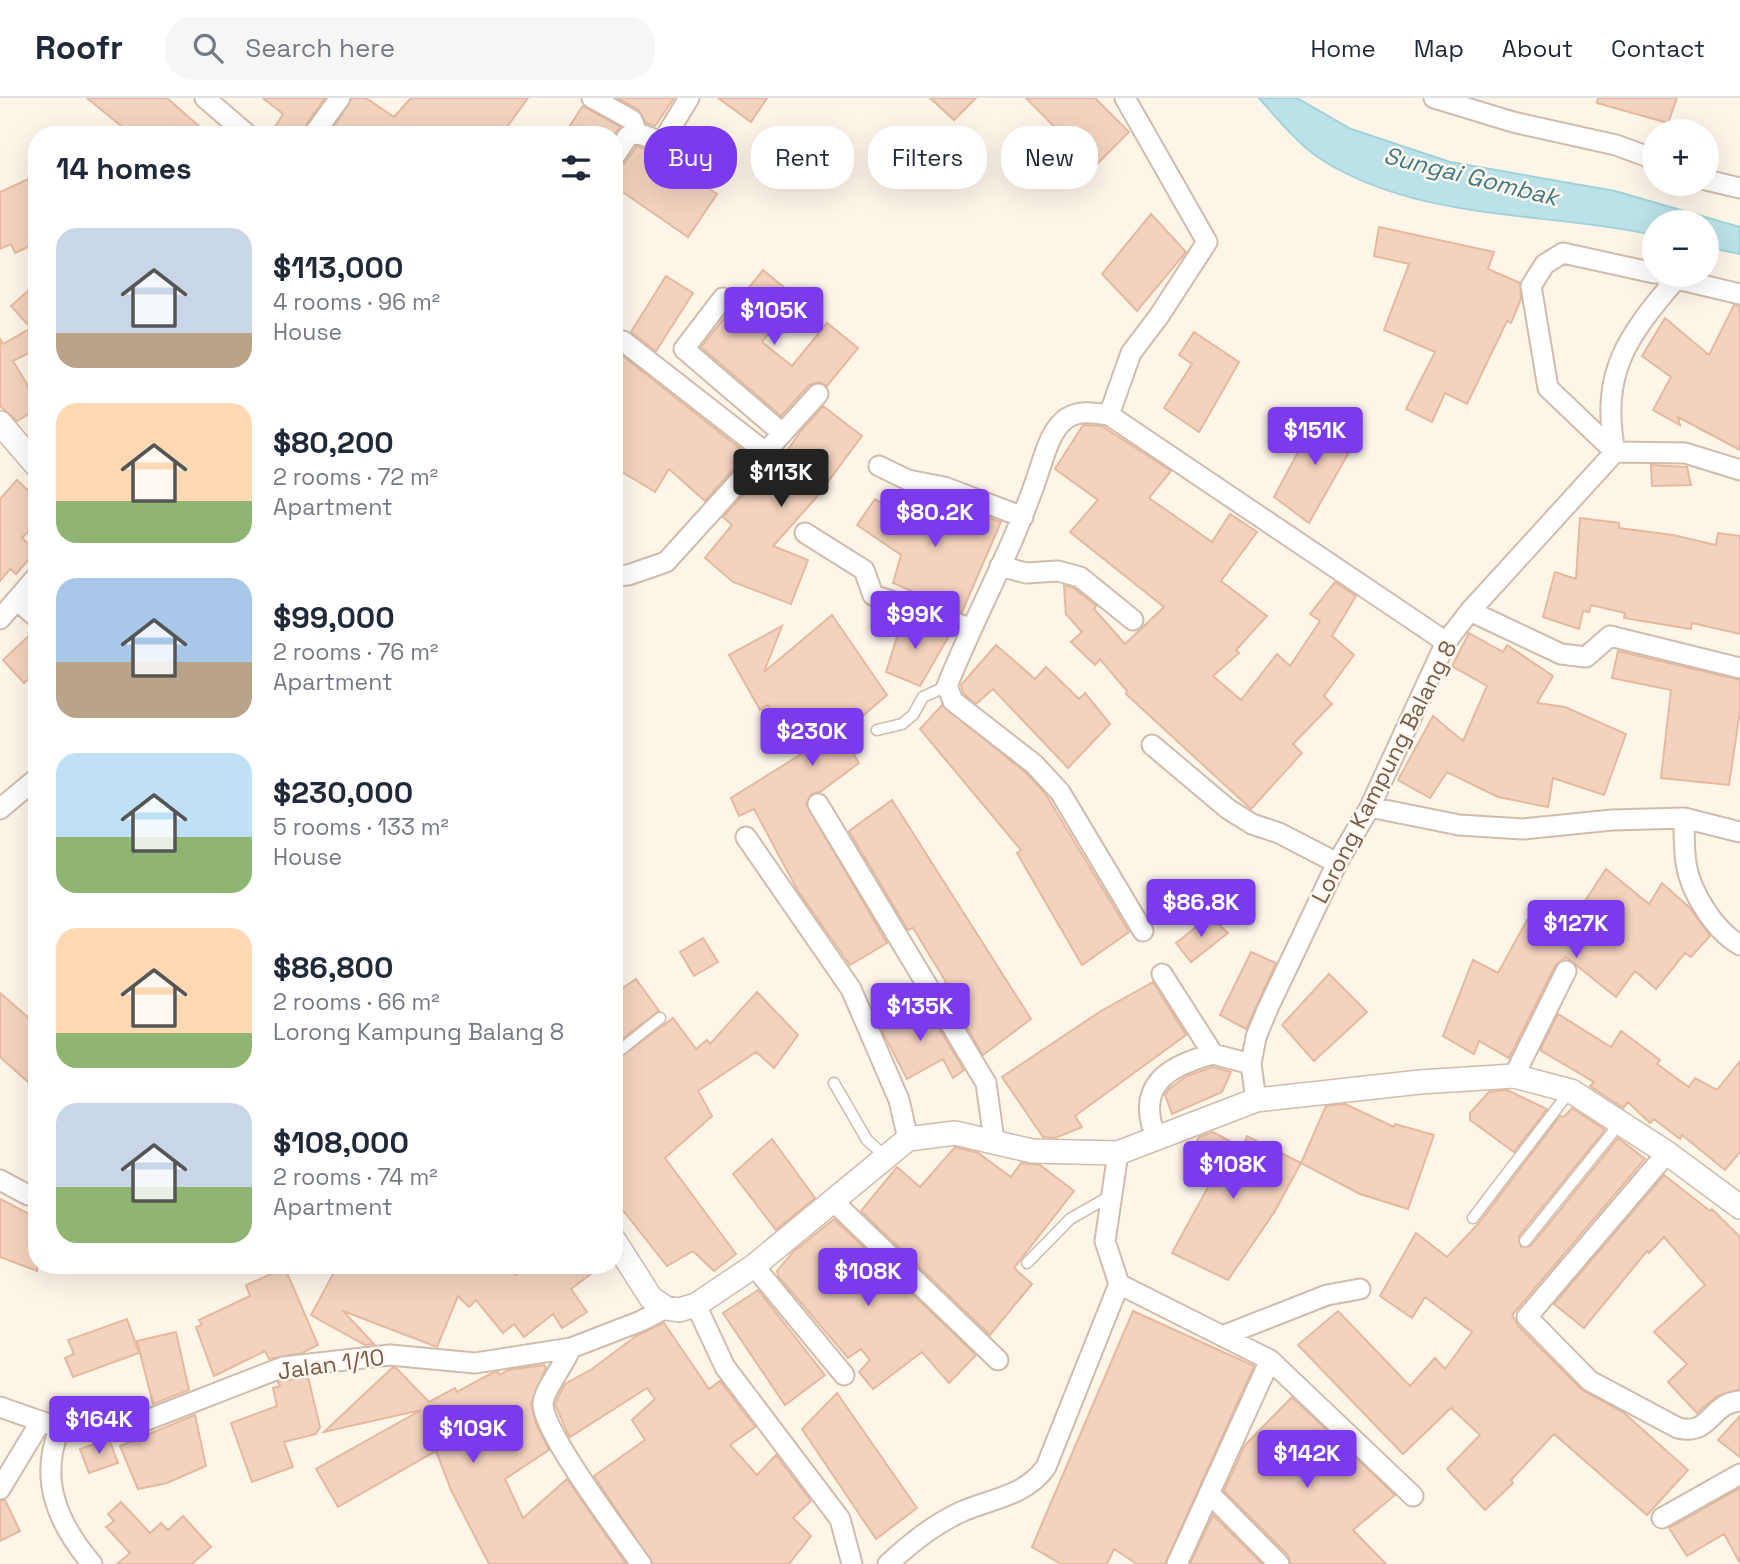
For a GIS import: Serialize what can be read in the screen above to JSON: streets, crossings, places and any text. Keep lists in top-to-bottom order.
{
  "streets": {
    "street": ["Lorong Kampung Balang 8", "Jalan 1/10"]
  },
  "water": ["Sungai Gombak"],
  "page": {
    "header": "Roofr",
    "search": "Search here",
    "nav": [
      "Home",
      "Map",
      "About",
      "Contact"
    ],
    "map_buttons": ["+", "−"],
    "chip": [
      "Buy",
      "Rent",
      "Filters",
      "New"
    ],
    "heading": "14 homes",
    "list": [
      {
        "name": "$113,000",
        "note": "4 rooms · 96 m² · House"
      },
      {
        "name": "$80,200",
        "note": "2 rooms · 72 m² · Apartment"
      },
      {
        "name": "$99,000",
        "note": "2 rooms · 76 m² · Apartment"
      },
      {
        "name": "$230,000",
        "note": "5 rooms · 133 m² · House"
      },
      {
        "name": "$86,800",
        "note": "2 rooms · 66 m² · Lorong Kampung Balang 8"
      },
      {
        "name": "$108,000",
        "note": "2 rooms · 74 m² · Apartment"
      }
    ],
    "price": [
      "$105K",
      "$151K",
      "$113K",
      "$80.2K",
      "$99K",
      "$230K",
      "$86.8K",
      "$127K",
      "$135K",
      "$108K",
      "$108K",
      "$164K",
      "$109K",
      "$142K"
    ]
  }
}
